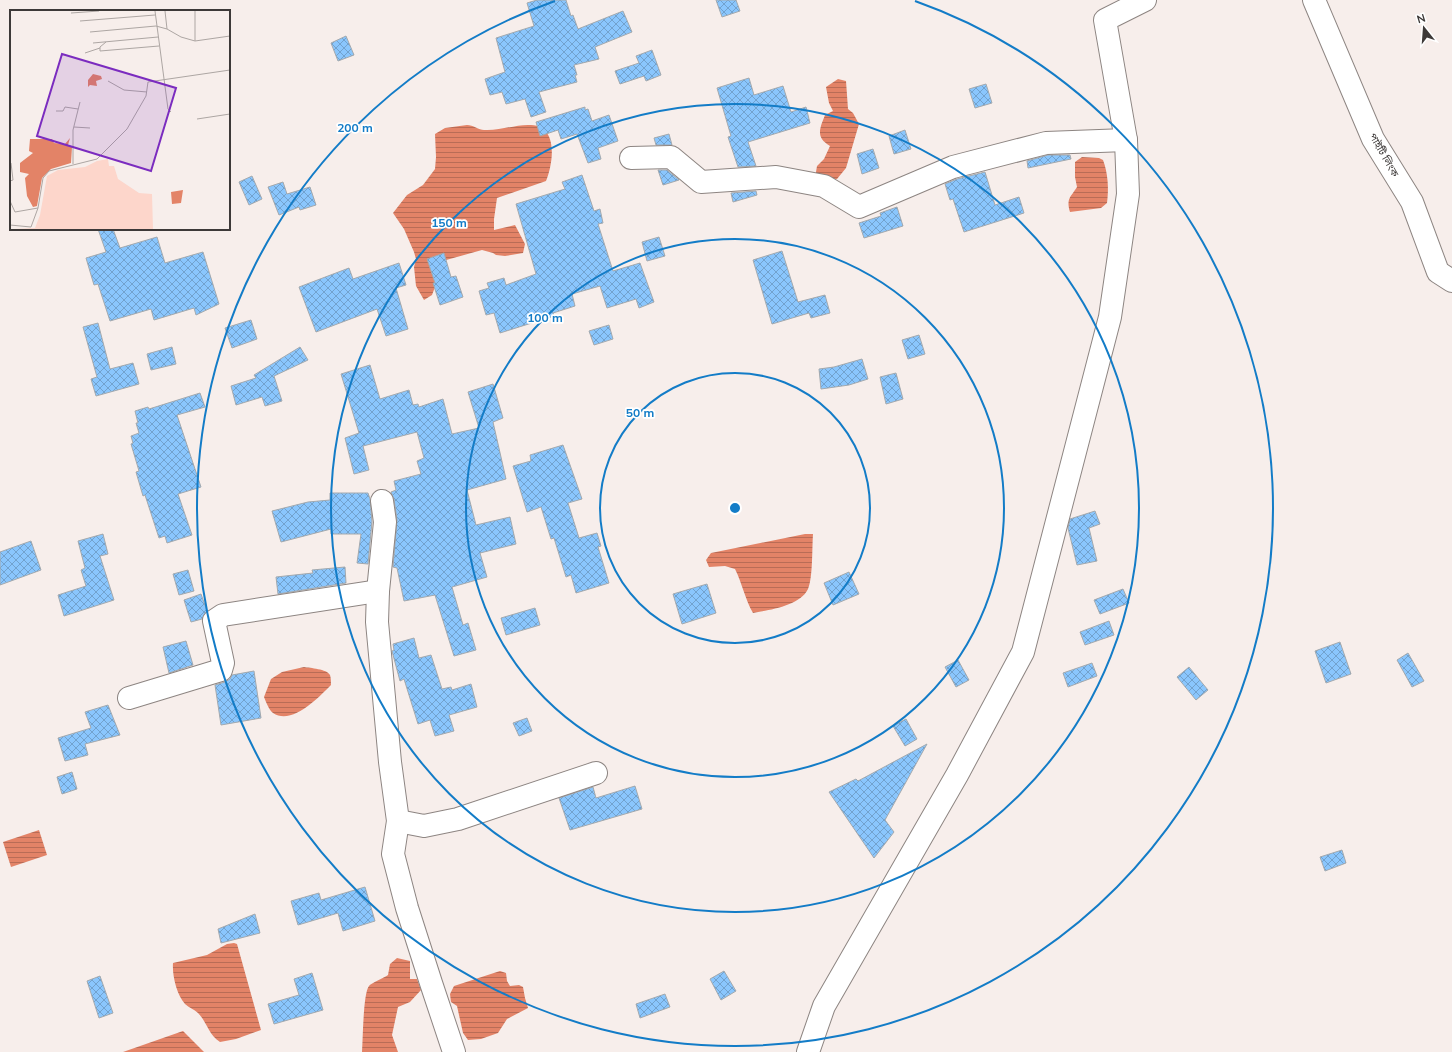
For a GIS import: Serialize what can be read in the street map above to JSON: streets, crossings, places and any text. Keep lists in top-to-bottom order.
{
  "streets": {
    "street": ["পাইটি লিংক"]
  },
  "north": "top",
  "rings": [
    "200 m",
    "150 m",
    "100 m",
    "50 m"
  ]
}
